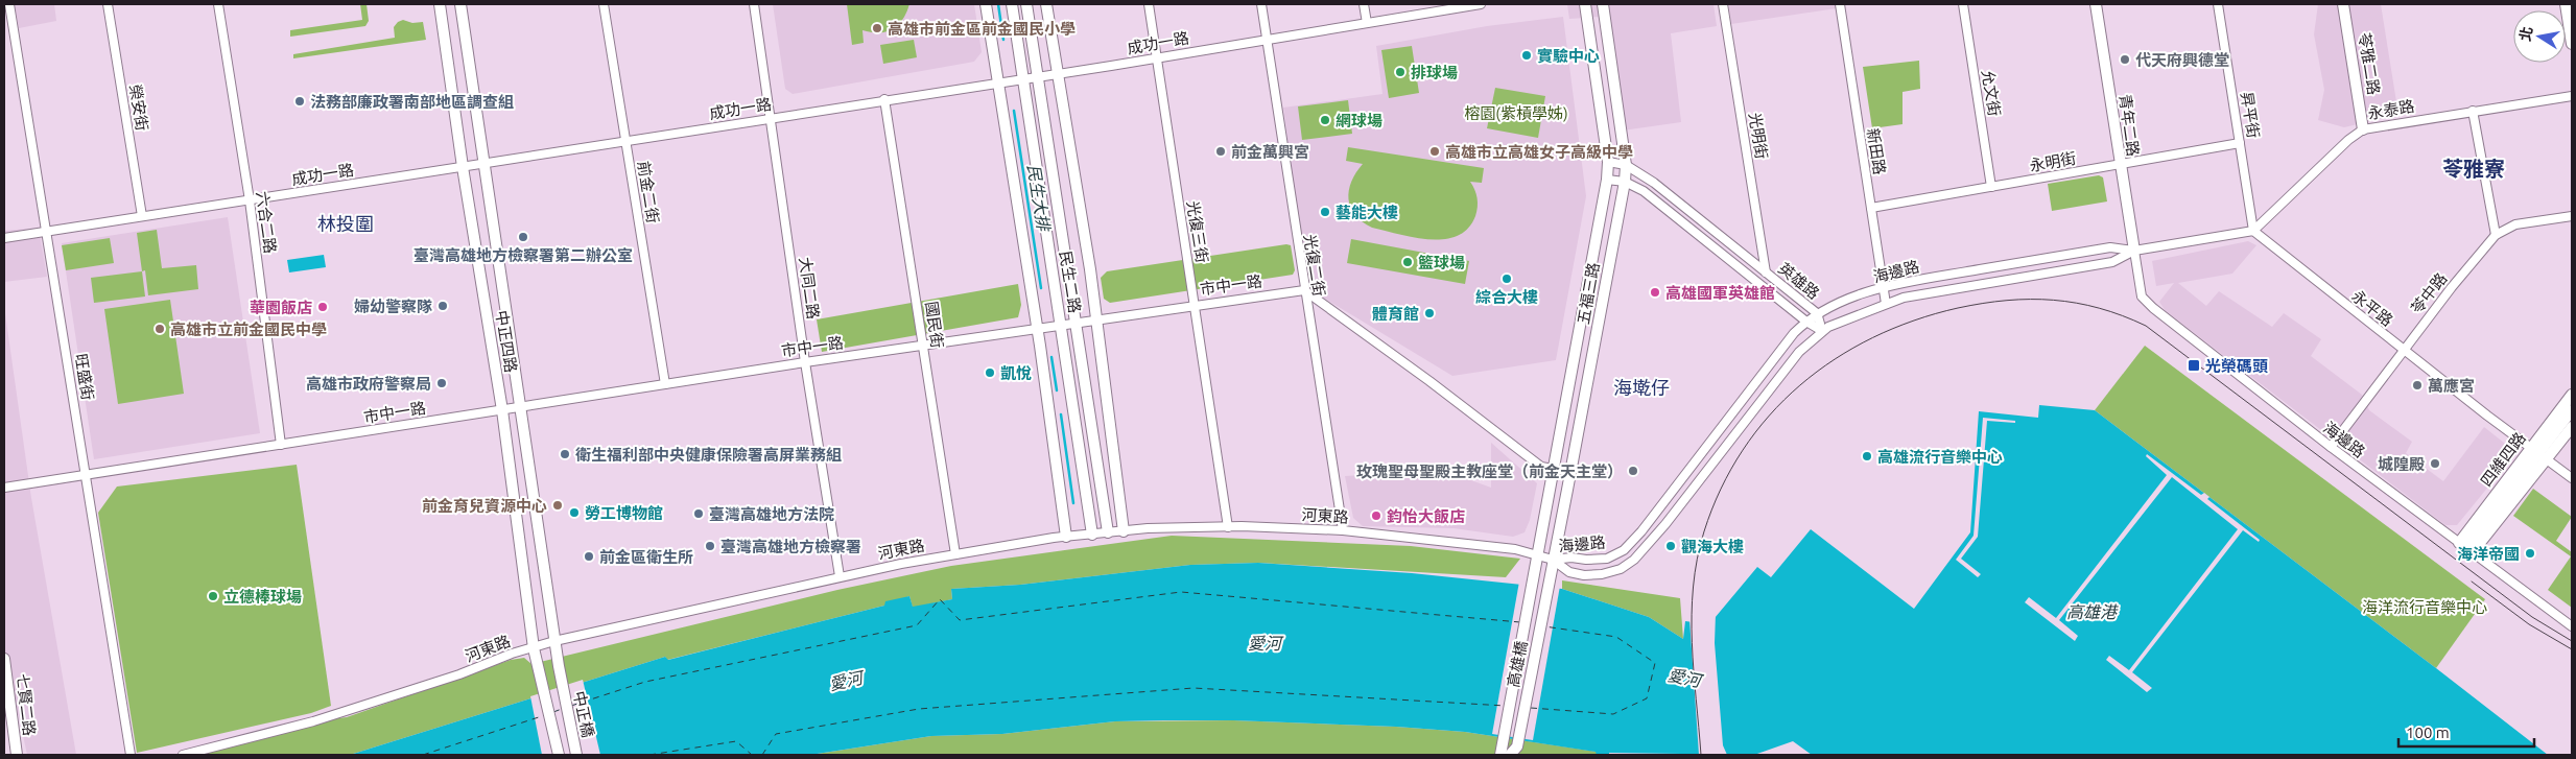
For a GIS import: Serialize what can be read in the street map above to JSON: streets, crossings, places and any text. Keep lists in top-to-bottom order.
{
  "streets": {
    "street": [
      "成功一路",
      "苓雅二路",
      "允文街",
      "榮安街",
      "永泰路",
      "昇平街",
      "青年二路",
      "光明街",
      "新田路",
      "永明街",
      "前金二街",
      "六合二路",
      "光復三街",
      "光復二街",
      "海邊路",
      "英雄路",
      "民生二路",
      "市中一路",
      "大同二路",
      "五福三路",
      "苓中路",
      "永平路",
      "國民街",
      "中正四路",
      "旺盛街",
      "四維四路",
      "河東路",
      "高雄橋",
      "七賢二路",
      "中正橋"
    ]
  },
  "crossings": [
    ["成功一路", "榮安街"],
    ["成功一路", "前金二街"],
    ["成功一路", "六合二路"],
    ["成功一路", "光復三街"],
    ["成功一路", "光復二街"],
    ["成功一路", "民生二路"],
    ["成功一路", "大同二路"],
    ["成功一路", "國民街"],
    ["成功一路", "中正四路"],
    ["成功一路", "旺盛街"],
    ["苓雅二路", "永泰路"],
    ["允文街", "永明街"],
    ["永泰路", "昇平街"],
    ["永泰路", "永平路"],
    ["昇平街", "永明街"],
    ["昇平街", "永平路"],
    ["青年二路", "永明街"],
    ["青年二路", "海邊路"],
    ["光明街", "英雄路"],
    ["新田路", "永明街"],
    ["新田路", "海邊路"],
    ["前金二街", "市中一路"],
    ["六合二路", "市中一路"],
    ["光復三街", "市中一路"],
    ["光復三街", "河東路"],
    ["光復二街", "市中一路"],
    ["光復二街", "河東路"],
    ["海邊路", "英雄路"],
    ["海邊路", "五福三路"],
    ["海邊路", "苓中路"],
    ["海邊路", "四維四路"],
    ["海邊路", "河東路"],
    ["英雄路", "五福三路"],
    ["民生二路", "市中一路"],
    ["民生二路", "河東路"],
    ["市中一路", "大同二路"],
    ["市中一路", "國民街"],
    ["市中一路", "中正四路"],
    ["市中一路", "旺盛街"],
    ["大同二路", "河東路"],
    ["五福三路", "河東路"],
    ["五福三路", "高雄橋"],
    ["苓中路", "永平路"],
    ["永平路", "四維四路"],
    ["國民街", "河東路"],
    ["中正四路", "河東路"],
    ["中正四路", "中正橋"]
  ],
  "districts": ["苓雅寮", "林投圍", "海墘仔"],
  "water": ["民生大排", "高雄港", "愛河"],
  "parks": ["榕園(紫槓學姊)", "海洋流行音樂中心"],
  "places": {
    "other": [
      "高雄市前金區前金國民小學",
      "實驗中心",
      "代天府興德堂",
      "排球場",
      "法務部廉政署南部地區調查組",
      "網球場",
      "前金萬興宮",
      "高雄市立高雄女子高級中學",
      "藝能大樓",
      "臺灣高雄地方檢察署第二辦公室",
      "籃球場",
      "綜合大樓",
      "高雄國軍英雄館",
      "婦幼警察隊",
      "華園飯店",
      "體育館",
      "高雄市立前金國民中學",
      "凱悅",
      "高雄市政府警察局",
      "萬應宮",
      "衛生福利部中央健康保險署高屏業務組",
      "高雄流行音樂中心",
      "城隍殿",
      "玫瑰聖母聖殿主教座堂（前金天主堂）",
      "前金育兒資源中心",
      "勞工博物館",
      "臺灣高雄地方法院",
      "鈞怡大飯店",
      "臺灣高雄地方檢察署",
      "觀海大樓",
      "海洋帝國",
      "前金區衛生所",
      "立德棒球場"
    ],
    "transit": ["光榮碼頭"]
  },
  "scale_bar": "100 m",
  "north": "left"
}
